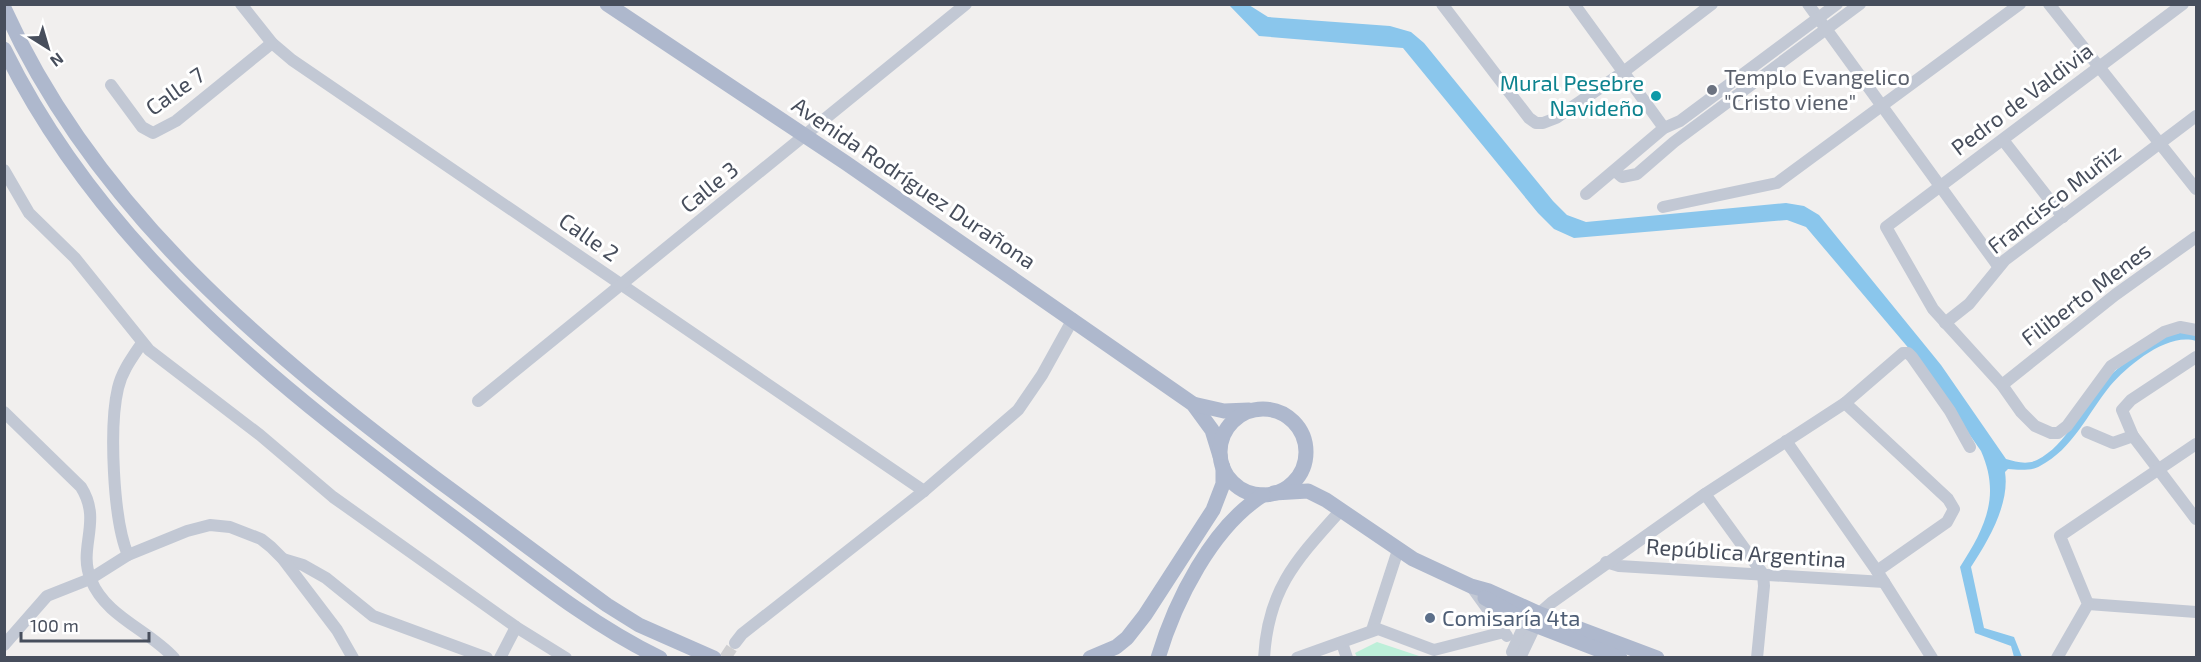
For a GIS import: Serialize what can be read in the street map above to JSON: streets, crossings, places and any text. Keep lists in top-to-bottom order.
{
  "streets": {
    "main road": ["Avenida Rodríguez Durañona"],
    "street": [
      "Calle 7",
      "Pedro de Valdivia",
      "Calle 3",
      "Francisco Muñiz",
      "Calle 2",
      "Filiberto Menes",
      "República Argentina"
    ]
  },
  "crossings": [
    ["Calle 7", "Calle 2"],
    ["Pedro de Valdivia", "Francisco Muñiz"],
    ["Avenida Rodríguez Durañona", "Calle 3"],
    ["Calle 3", "Calle 2"]
  ],
  "places": ["Templo Evangelico \"Cristo viene\"", "Mural Pesebre Navideño", "Comisaría 4ta"],
  "scale_bar": "100 m",
  "north": "bottom right"
}
